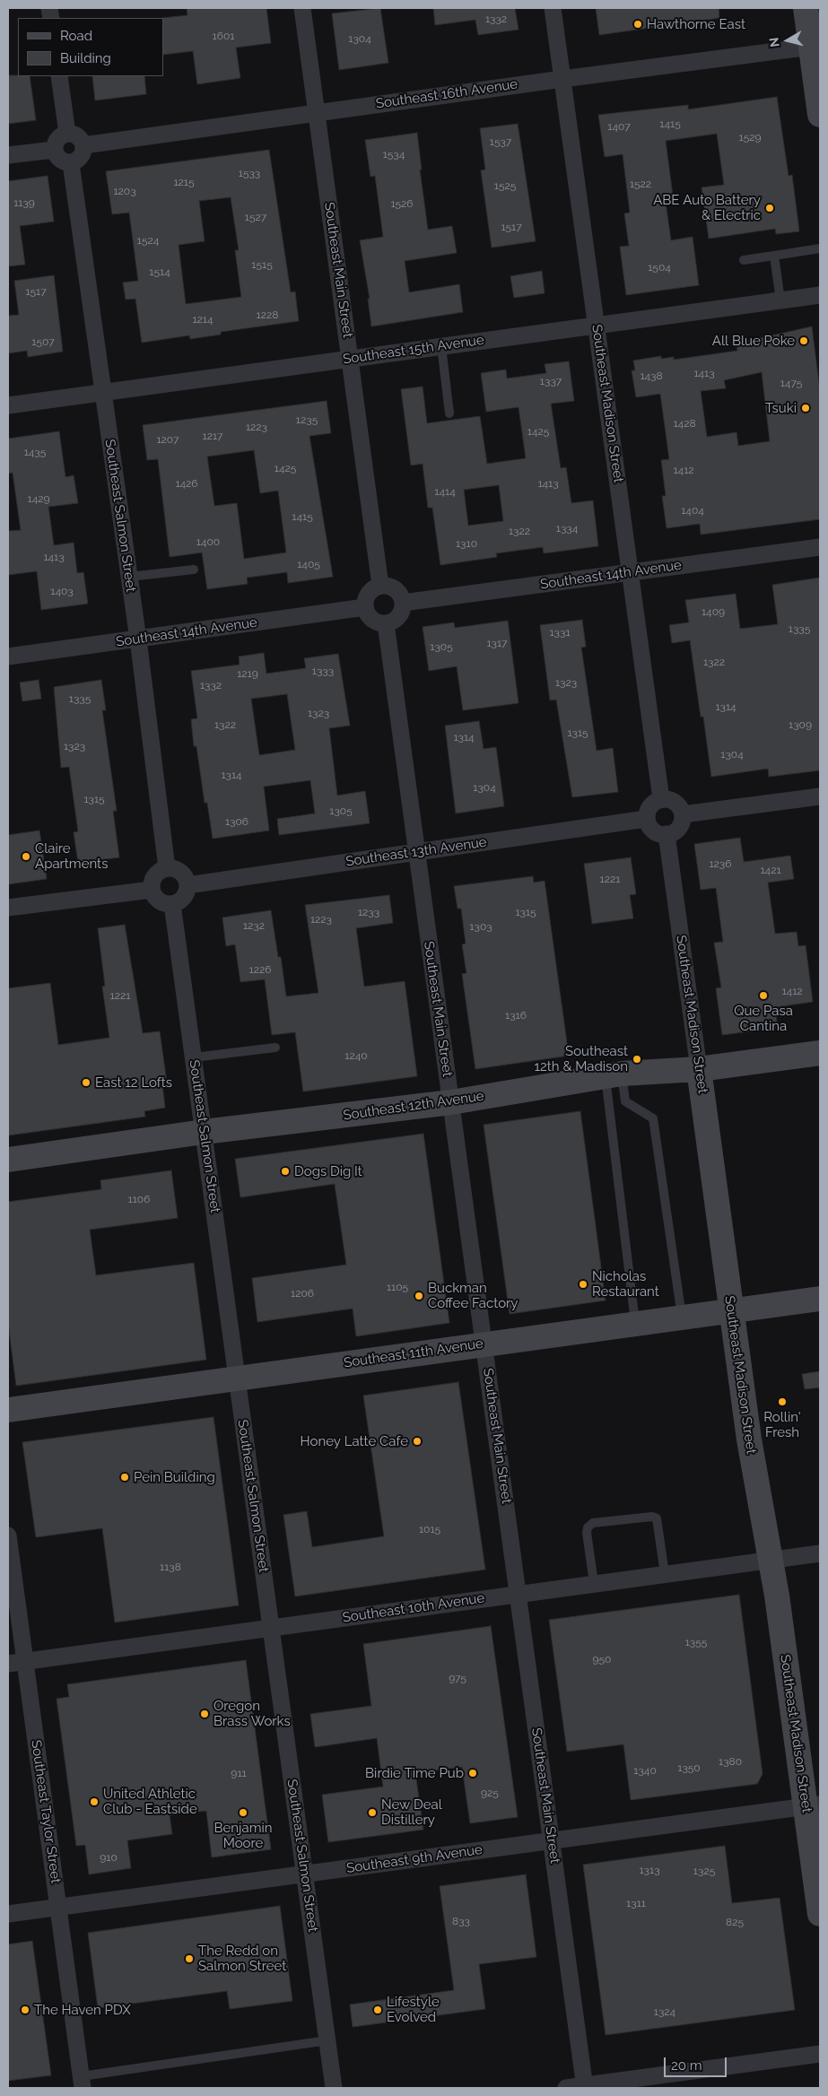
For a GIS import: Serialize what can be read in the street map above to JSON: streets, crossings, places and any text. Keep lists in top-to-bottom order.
{
  "streets": {
    "main road": ["Southeast Madison Street", "Southeast 12th Avenue", "Southeast 11th Avenue"],
    "street": [
      "Southeast 16th Avenue",
      "Southeast Main Street",
      "Southeast 15th Avenue",
      "Southeast Salmon Street",
      "Southeast 14th Avenue",
      "Southeast 13th Avenue",
      "Southeast 10th Avenue",
      "Southeast Taylor Street",
      "Southeast 9th Avenue"
    ]
  },
  "crossings": [
    ["Southeast 16th Avenue", "Southeast Main Street"],
    ["Southeast 16th Avenue", "Southeast Madison Street"],
    ["Southeast 16th Avenue", "Southeast Salmon Street"],
    ["Southeast Main Street", "Southeast 15th Avenue"],
    ["Southeast Main Street", "Southeast 14th Avenue"],
    ["Southeast Main Street", "Southeast 13th Avenue"],
    ["Southeast Main Street", "Southeast 12th Avenue"],
    ["Southeast Main Street", "Southeast 11th Avenue"],
    ["Southeast Main Street", "Southeast 10th Avenue"],
    ["Southeast Main Street", "Southeast 9th Avenue"],
    ["Southeast 15th Avenue", "Southeast Madison Street"],
    ["Southeast 15th Avenue", "Southeast Salmon Street"],
    ["Southeast Madison Street", "Southeast 14th Avenue"],
    ["Southeast Madison Street", "Southeast 13th Avenue"],
    ["Southeast Madison Street", "Southeast 12th Avenue"],
    ["Southeast Madison Street", "Southeast 11th Avenue"],
    ["Southeast Madison Street", "Southeast 10th Avenue"],
    ["Southeast Madison Street", "Southeast 9th Avenue"],
    ["Southeast Salmon Street", "Southeast 14th Avenue"],
    ["Southeast Salmon Street", "Southeast 13th Avenue"],
    ["Southeast Salmon Street", "Southeast 12th Avenue"],
    ["Southeast Salmon Street", "Southeast 11th Avenue"],
    ["Southeast Salmon Street", "Southeast 10th Avenue"],
    ["Southeast Salmon Street", "Southeast 9th Avenue"],
    ["Southeast 10th Avenue", "Southeast Taylor Street"],
    ["Southeast Taylor Street", "Southeast 9th Avenue"]
  ],
  "places": [
    "Hawthorne East",
    "ABE Auto Battery & Electric",
    "All Blue Poke",
    "Tsuki",
    "Claire Apartments",
    "Que Pasa Cantina",
    "Southeast 12th & Madison",
    "East 12 Lofts",
    "Dogs Dig It",
    "Nicholas Restaurant",
    "Buckman Coffee Factory",
    "Rollin' Fresh",
    "Honey Latte Cafe",
    "Pein Building",
    "Oregon Brass Works",
    "Birdie Time Pub",
    "United Athletic Club - Eastside",
    "Benjamin Moore",
    "New Deal Distillery",
    "The Redd on Salmon Street",
    "The Haven PDX",
    "Lifestyle Evolved"
  ],
  "house_numbers": [
    "1332",
    "1601",
    "1304",
    "1415",
    "1407",
    "1529",
    "1537",
    "1534",
    "1533",
    "1215",
    "1522",
    "1525",
    "1203",
    "1139",
    "1526",
    "1527",
    "1517",
    "1524",
    "1515",
    "1504",
    "1514",
    "1517",
    "1228",
    "1214",
    "1507",
    "1413",
    "1438",
    "1337",
    "1475",
    "1235",
    "1428",
    "1223",
    "1425",
    "1217",
    "1207",
    "1435",
    "1425",
    "1412",
    "1426",
    "1413",
    "1414",
    "1429",
    "1404",
    "1415",
    "1334",
    "1322",
    "1400",
    "1310",
    "1413",
    "1405",
    "1403",
    "1409",
    "1335",
    "1331",
    "1317",
    "1305",
    "1322",
    "1333",
    "1219",
    "1323",
    "1332",
    "1335",
    "1314",
    "1323",
    "1322",
    "1309",
    "1315",
    "1314",
    "1323",
    "1304",
    "1314",
    "1304",
    "1315",
    "1305",
    "1306",
    "1236",
    "1421",
    "1221",
    "1233",
    "1315",
    "1223",
    "1232",
    "1303",
    "1226",
    "1412",
    "1221",
    "1316",
    "1240",
    "1106",
    "1105",
    "1206",
    "1015",
    "1138",
    "1355",
    "950",
    "975",
    "1380",
    "1350",
    "1340",
    "911",
    "925",
    "910",
    "1313",
    "1325",
    "1311",
    "833",
    "825",
    "1324"
  ],
  "legend": ["Road", "Building"],
  "scale_bar": "20 m",
  "north": "left"
}
